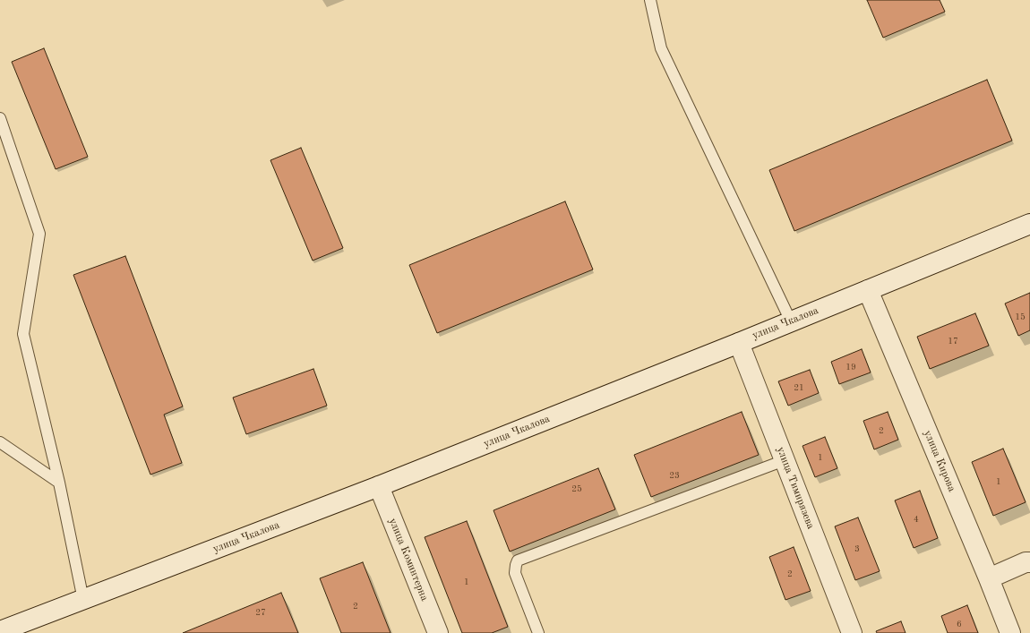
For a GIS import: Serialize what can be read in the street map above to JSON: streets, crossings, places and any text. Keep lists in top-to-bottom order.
{
  "streets": {
    "main road": [
      "улица Чкалова",
      "улица Кирова",
      "улица Тимирязева",
      "улица Коминтерна"
    ]
  },
  "crossings": [
    ["улица Чкалова", "улица Кирова"],
    ["улица Чкалова", "улица Тимирязева"],
    ["улица Чкалова", "улица Коминтерна"]
  ],
  "house_numbers": [
    "15",
    "17",
    "19",
    "21",
    "2",
    "1",
    "23",
    "1",
    "25",
    "4",
    "3",
    "2",
    "1",
    "2",
    "27",
    "6"
  ]
}
